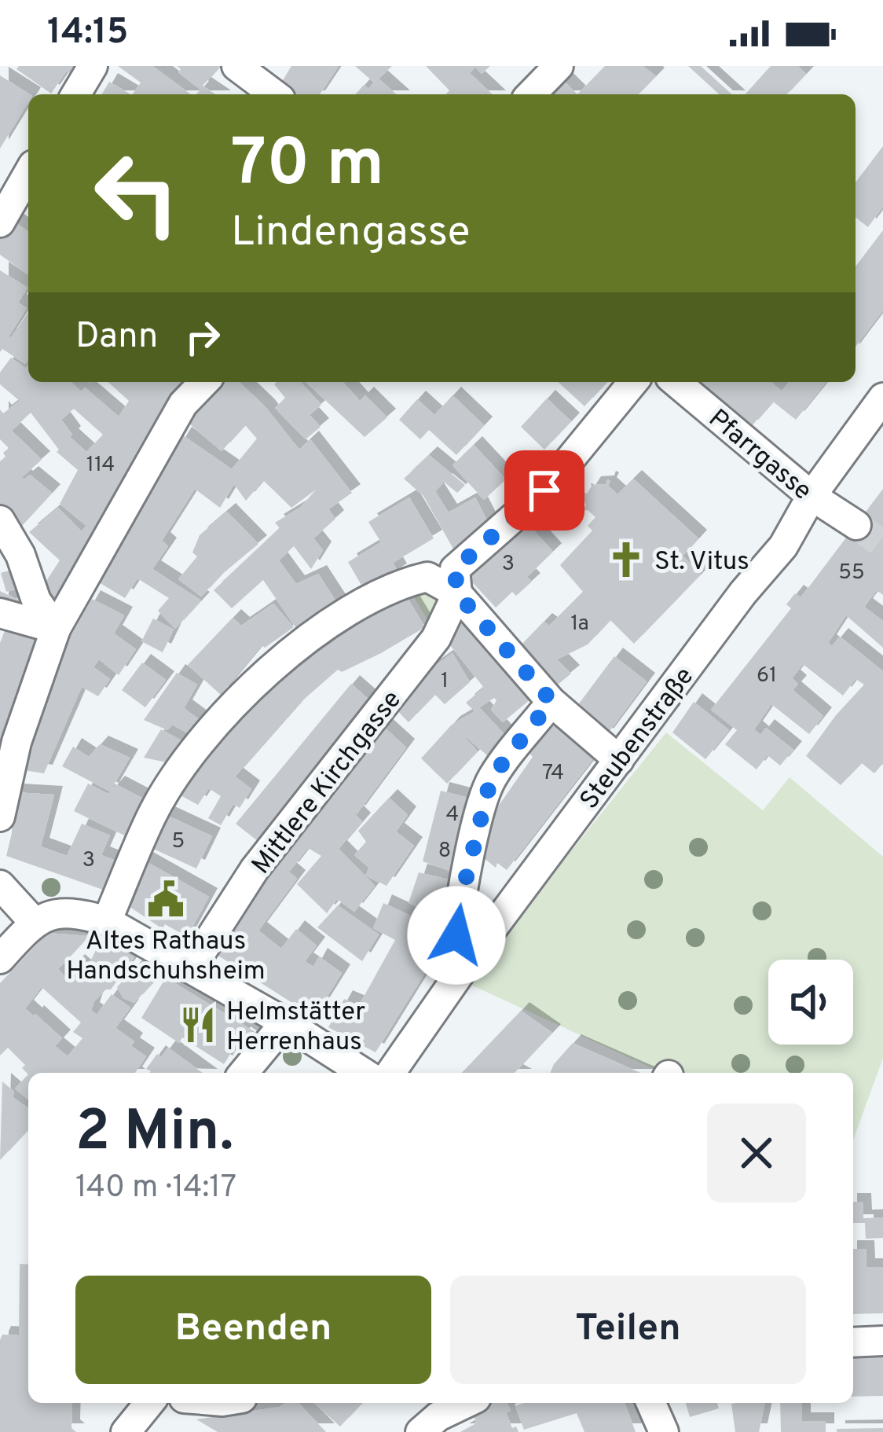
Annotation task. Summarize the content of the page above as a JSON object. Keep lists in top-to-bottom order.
{
  "streets": {
    "street": ["Pfarrgasse", "Steubenstraße", "Mittlere Kirchgasse"]
  },
  "crossings": [
    ["Pfarrgasse", "Steubenstraße"]
  ],
  "places": {
    "church": ["St. Vitus"],
    "public building": ["Altes Rathaus Handschuhsheim"],
    "restaurant": ["Helmstätter Herrenhaus"]
  },
  "house_numbers": [
    "114",
    "3",
    "55",
    "1a",
    "61",
    "1",
    "74",
    "4",
    "5",
    "8",
    "3"
  ],
  "page": {
    "status": "14:15",
    "turn": ["70 m", "Lindengasse"],
    "then": "Dann",
    "heading": ["2 Min.", "140 m · 14:17"],
    "buttons": ["Beenden", "Teilen"]
  }
}
